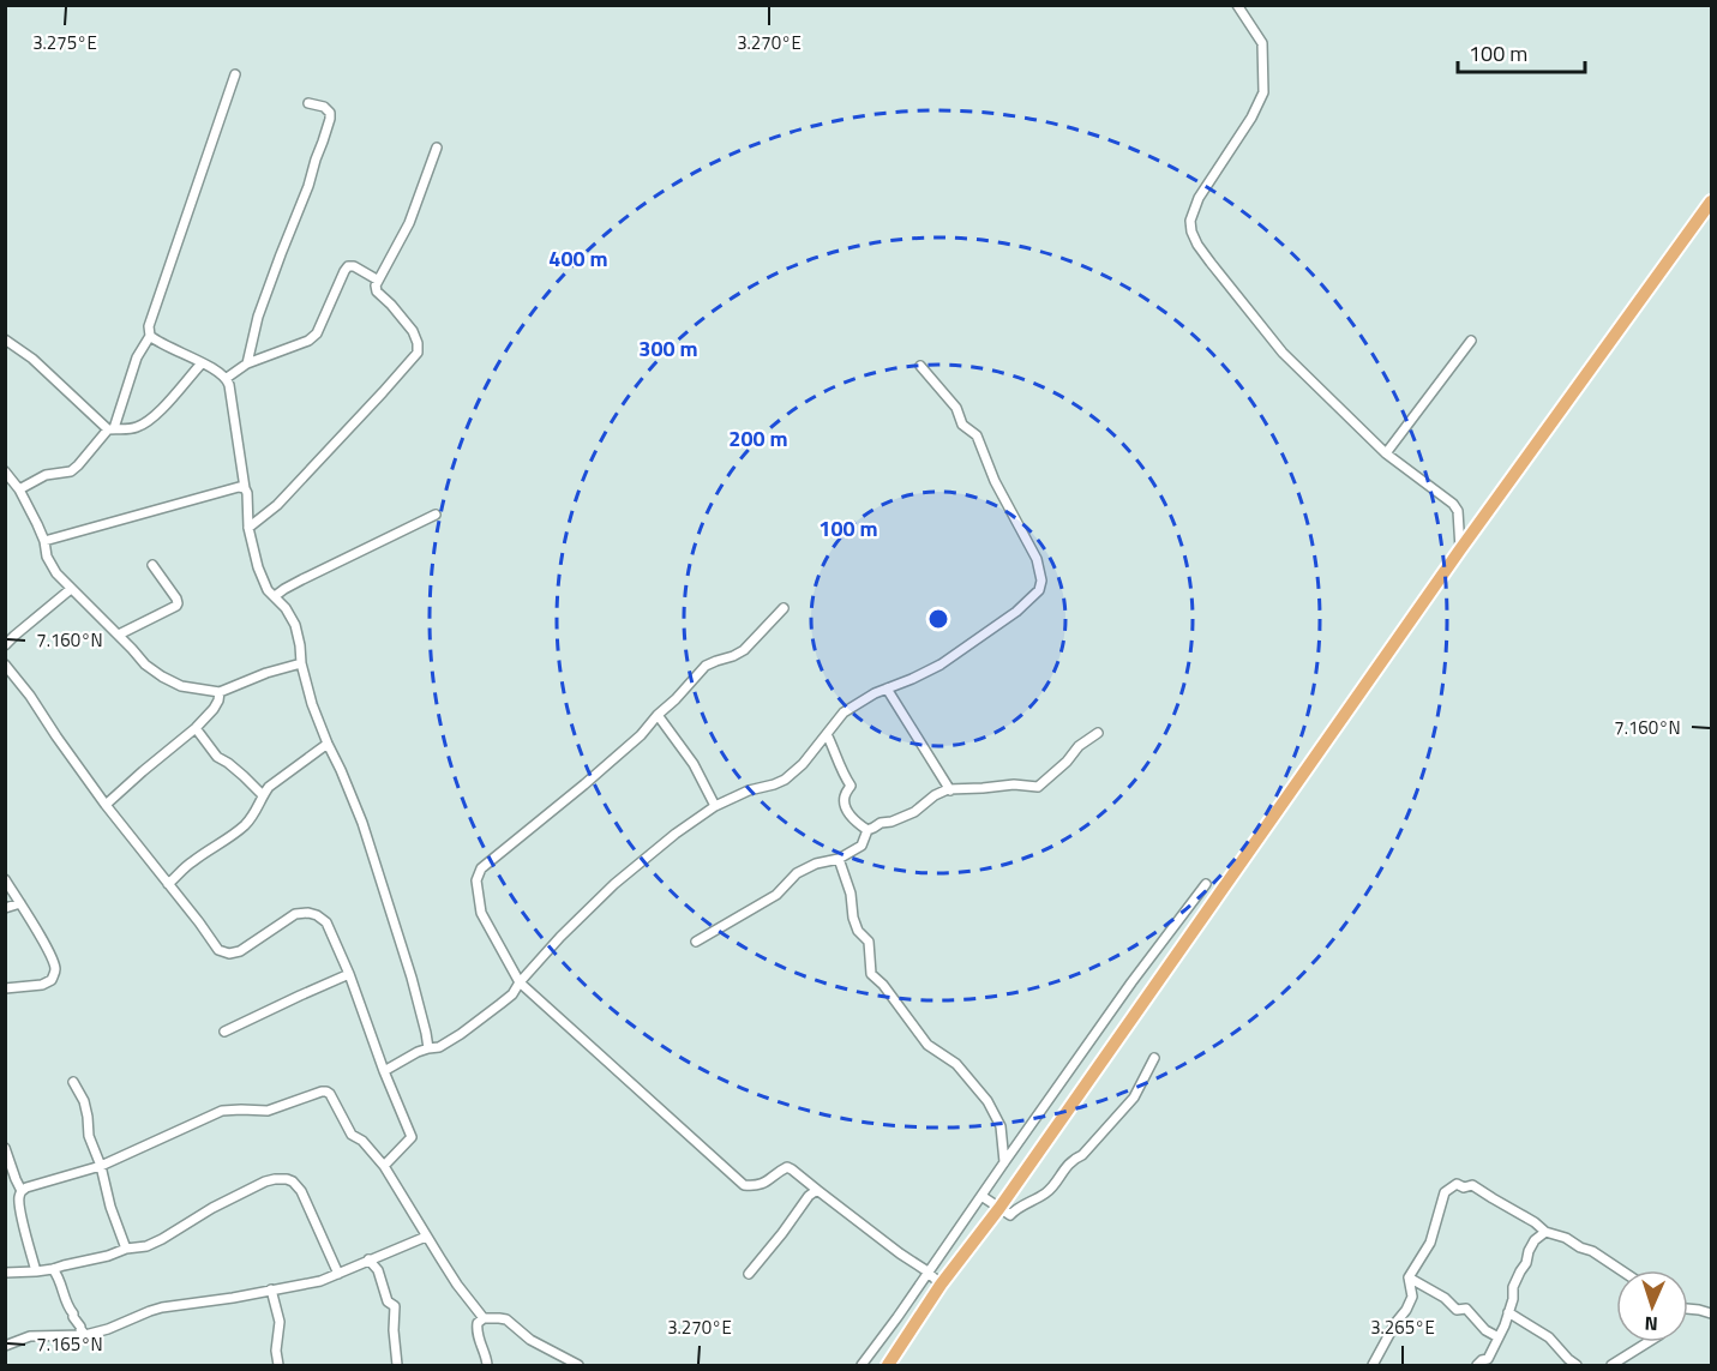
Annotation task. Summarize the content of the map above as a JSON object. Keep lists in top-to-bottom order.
{
  "scale_bar": "100 m",
  "north": "bottom",
  "coordinates": [
    "3.275°E",
    "3.270°E",
    "7.160°N",
    "3.265°E",
    "7.165°N"
  ],
  "rings": [
    "400 m",
    "300 m",
    "200 m",
    "100 m"
  ]
}
